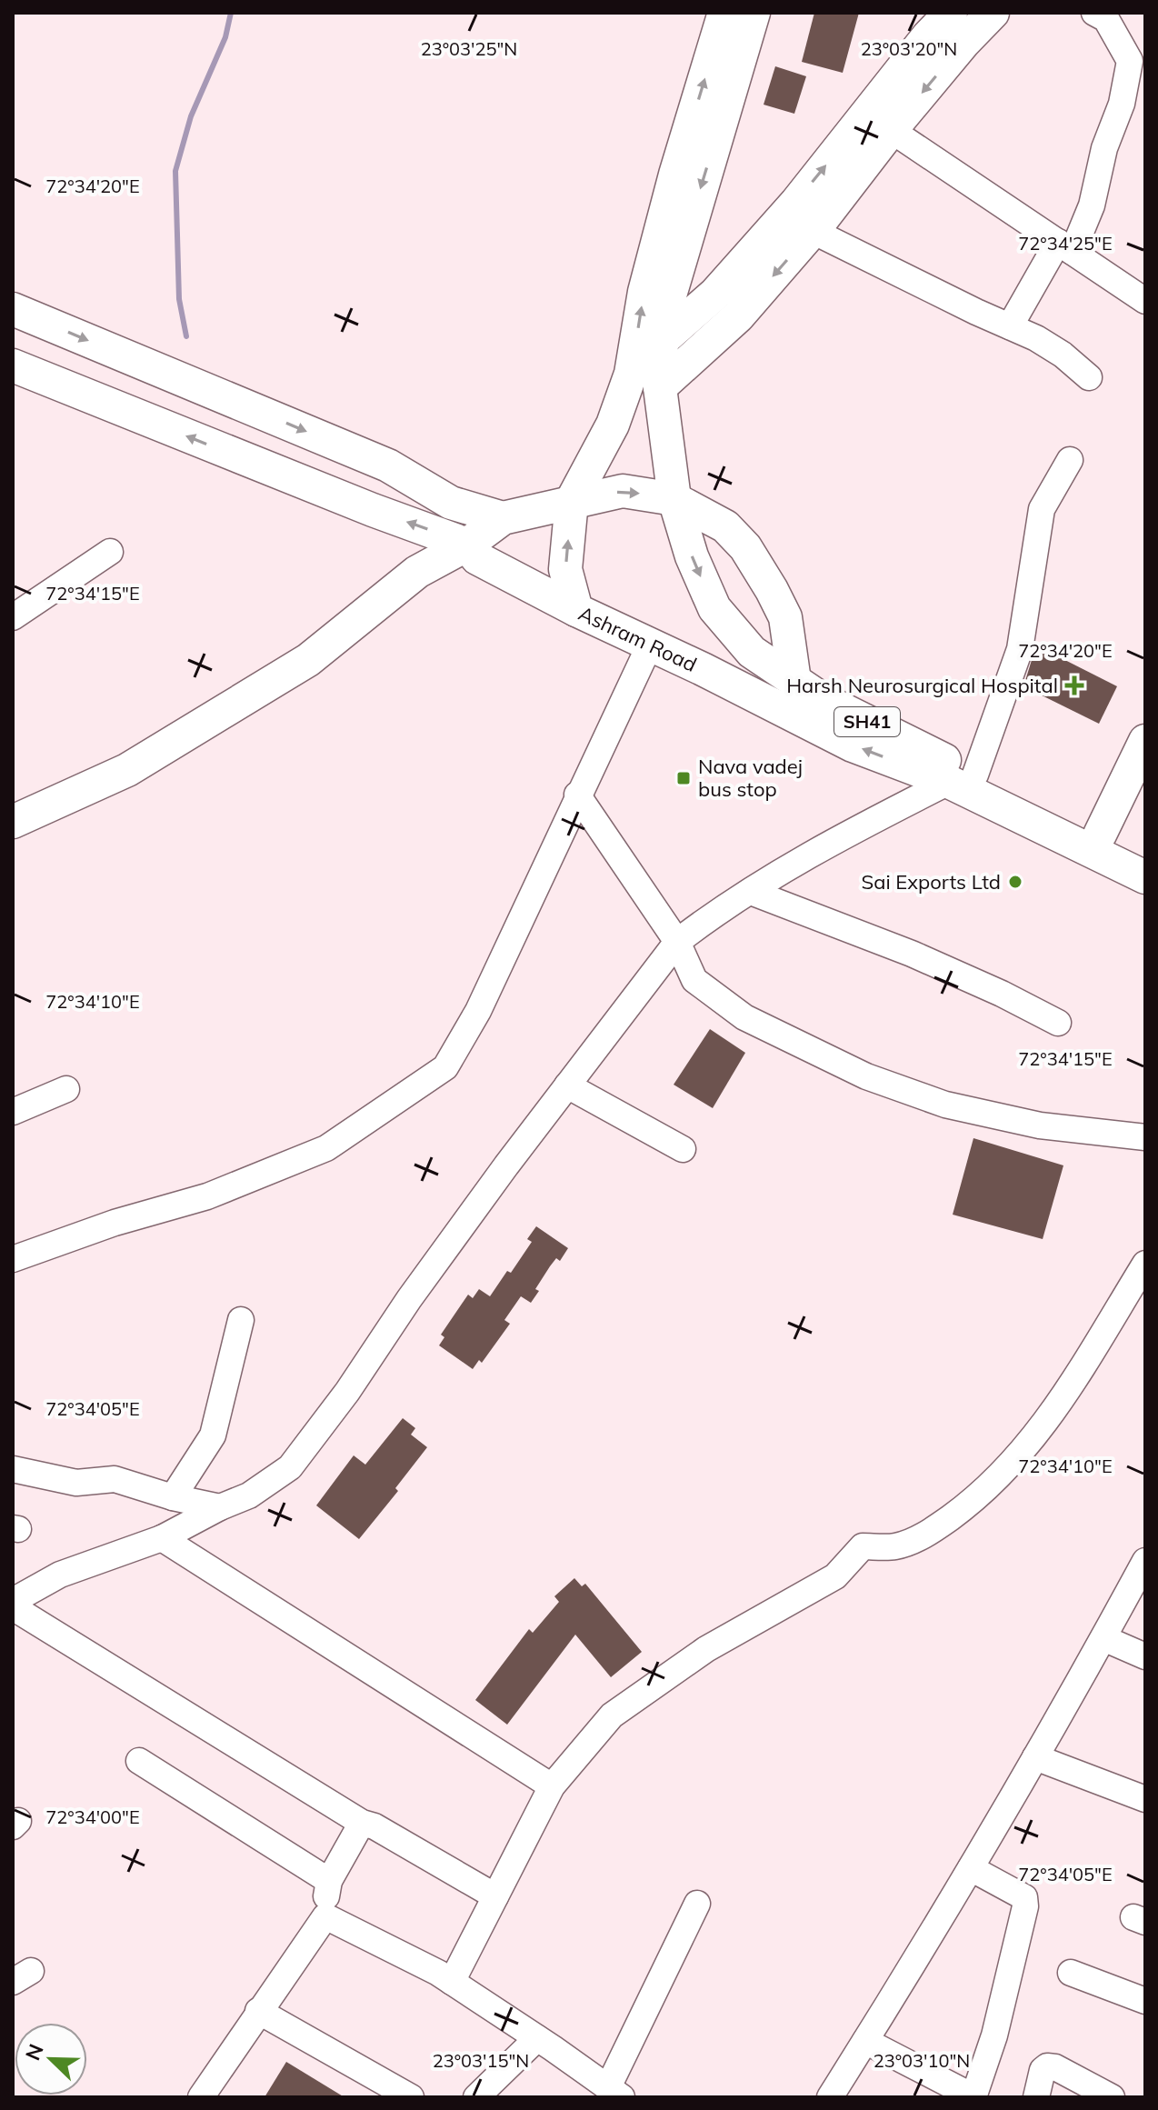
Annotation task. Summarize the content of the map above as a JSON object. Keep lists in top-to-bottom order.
{
  "streets": {
    "main road": ["Ashram Road", "SH41"]
  },
  "places": {
    "health": ["Harsh Neurosurgical Hospital"],
    "transit": ["Nava vadej bus stop"],
    "other": ["Sai Exports Ltd"]
  },
  "north": "top left",
  "coordinates": [
    "23°03'25\"N",
    "23°03'20\"N",
    "72°34'20\"E",
    "72°34'25\"E",
    "72°34'15\"E",
    "72°34'10\"E",
    "72°34'05\"E",
    "72°34'00\"E",
    "23°03'15\"N",
    "23°03'10\"N"
  ]
}
